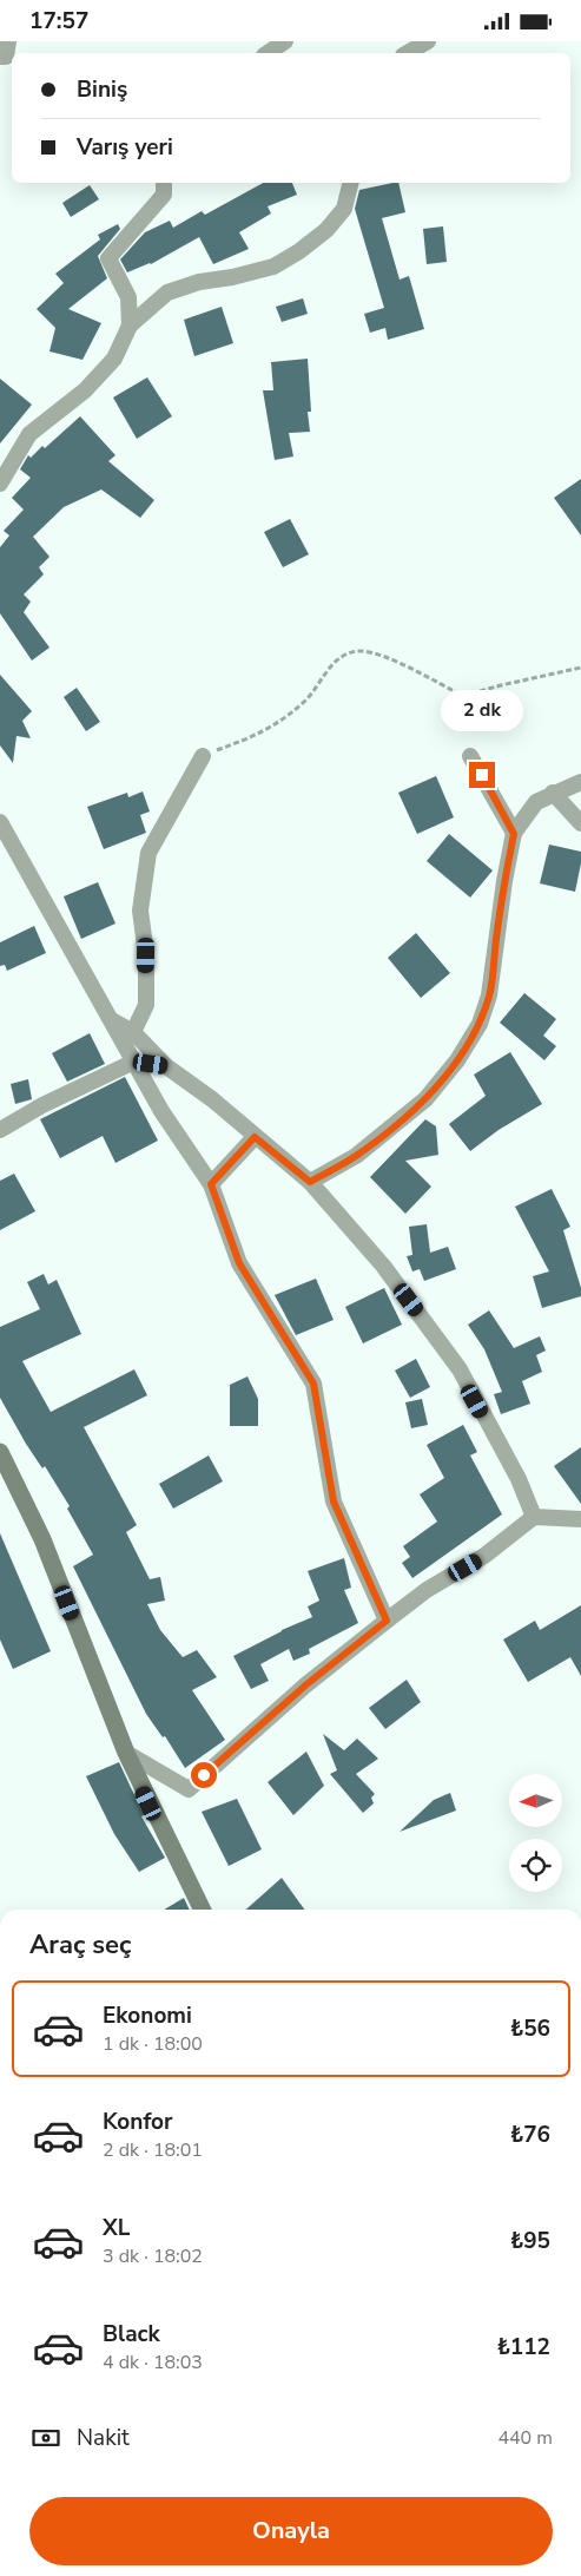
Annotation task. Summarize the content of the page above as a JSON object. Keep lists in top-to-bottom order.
{
  "north": "left",
  "page": {
    "status": "17:57",
    "banner": ["Biniş", "Varış yeri"],
    "bubble": "2 dk",
    "heading": "Araç seç",
    "list": [
      {
        "name": "Ekonomi",
        "note": "1 dk · 18:00",
        "value": "₺56"
      },
      {
        "name": "Konfor",
        "note": "2 dk · 18:01",
        "value": "₺76"
      },
      {
        "name": "XL",
        "note": "3 dk · 18:02",
        "value": "₺95"
      },
      {
        "name": "Black",
        "note": "4 dk · 18:03",
        "value": "₺112"
      }
    ],
    "pay": ["Nakit", "440 m"],
    "buttons": "Onayla"
  }
}
